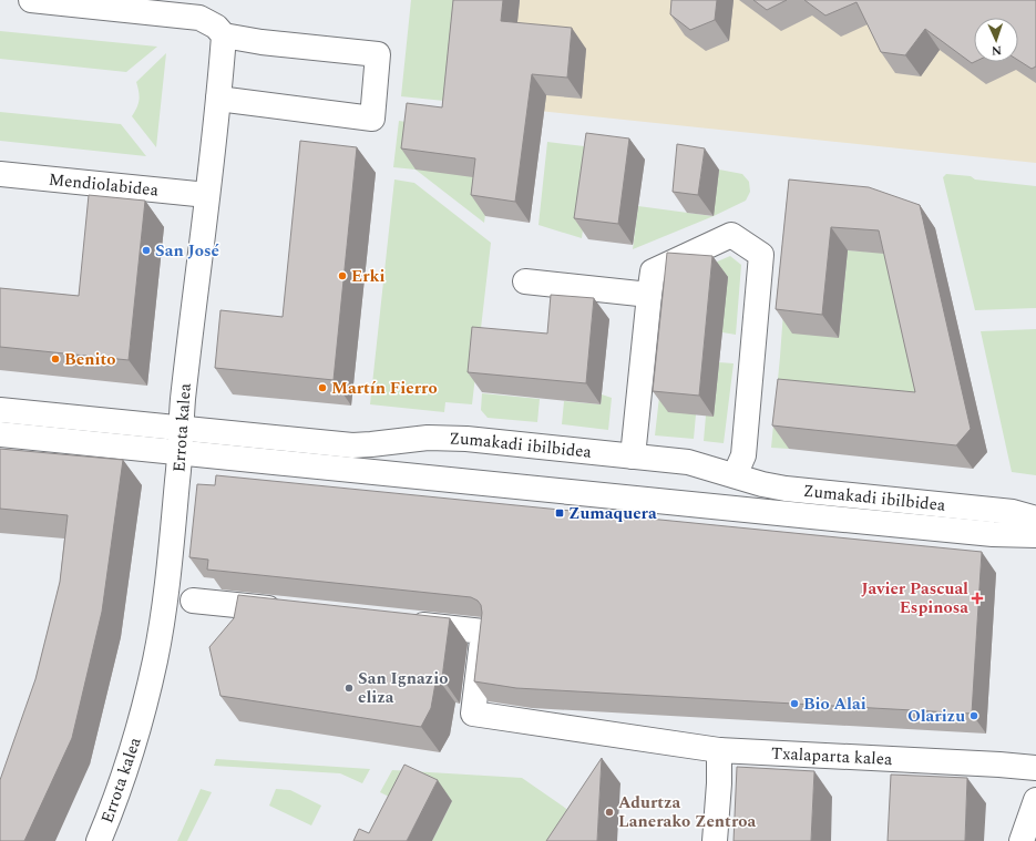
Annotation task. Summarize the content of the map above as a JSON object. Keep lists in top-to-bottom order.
{
  "streets": {
    "street": [
      "Mendiolabidea",
      "Errota kalea",
      "Zumakadi ibilbidea",
      "Txalaparta kalea"
    ]
  },
  "crossings": [
    ["Mendiolabidea", "Errota kalea"],
    ["Errota kalea", "Zumakadi ibilbidea"]
  ],
  "places": {
    "other": [
      "San José",
      "Erki",
      "Benito",
      "Martín Fierro",
      "San Ignazio eliza",
      "Bio Alai",
      "Olarizu",
      "Adurtza Lanerako Zentroa"
    ],
    "transit": ["Zumaquera"],
    "health": ["Javier Pascual Espinosa"]
  },
  "north": "bottom"
}
